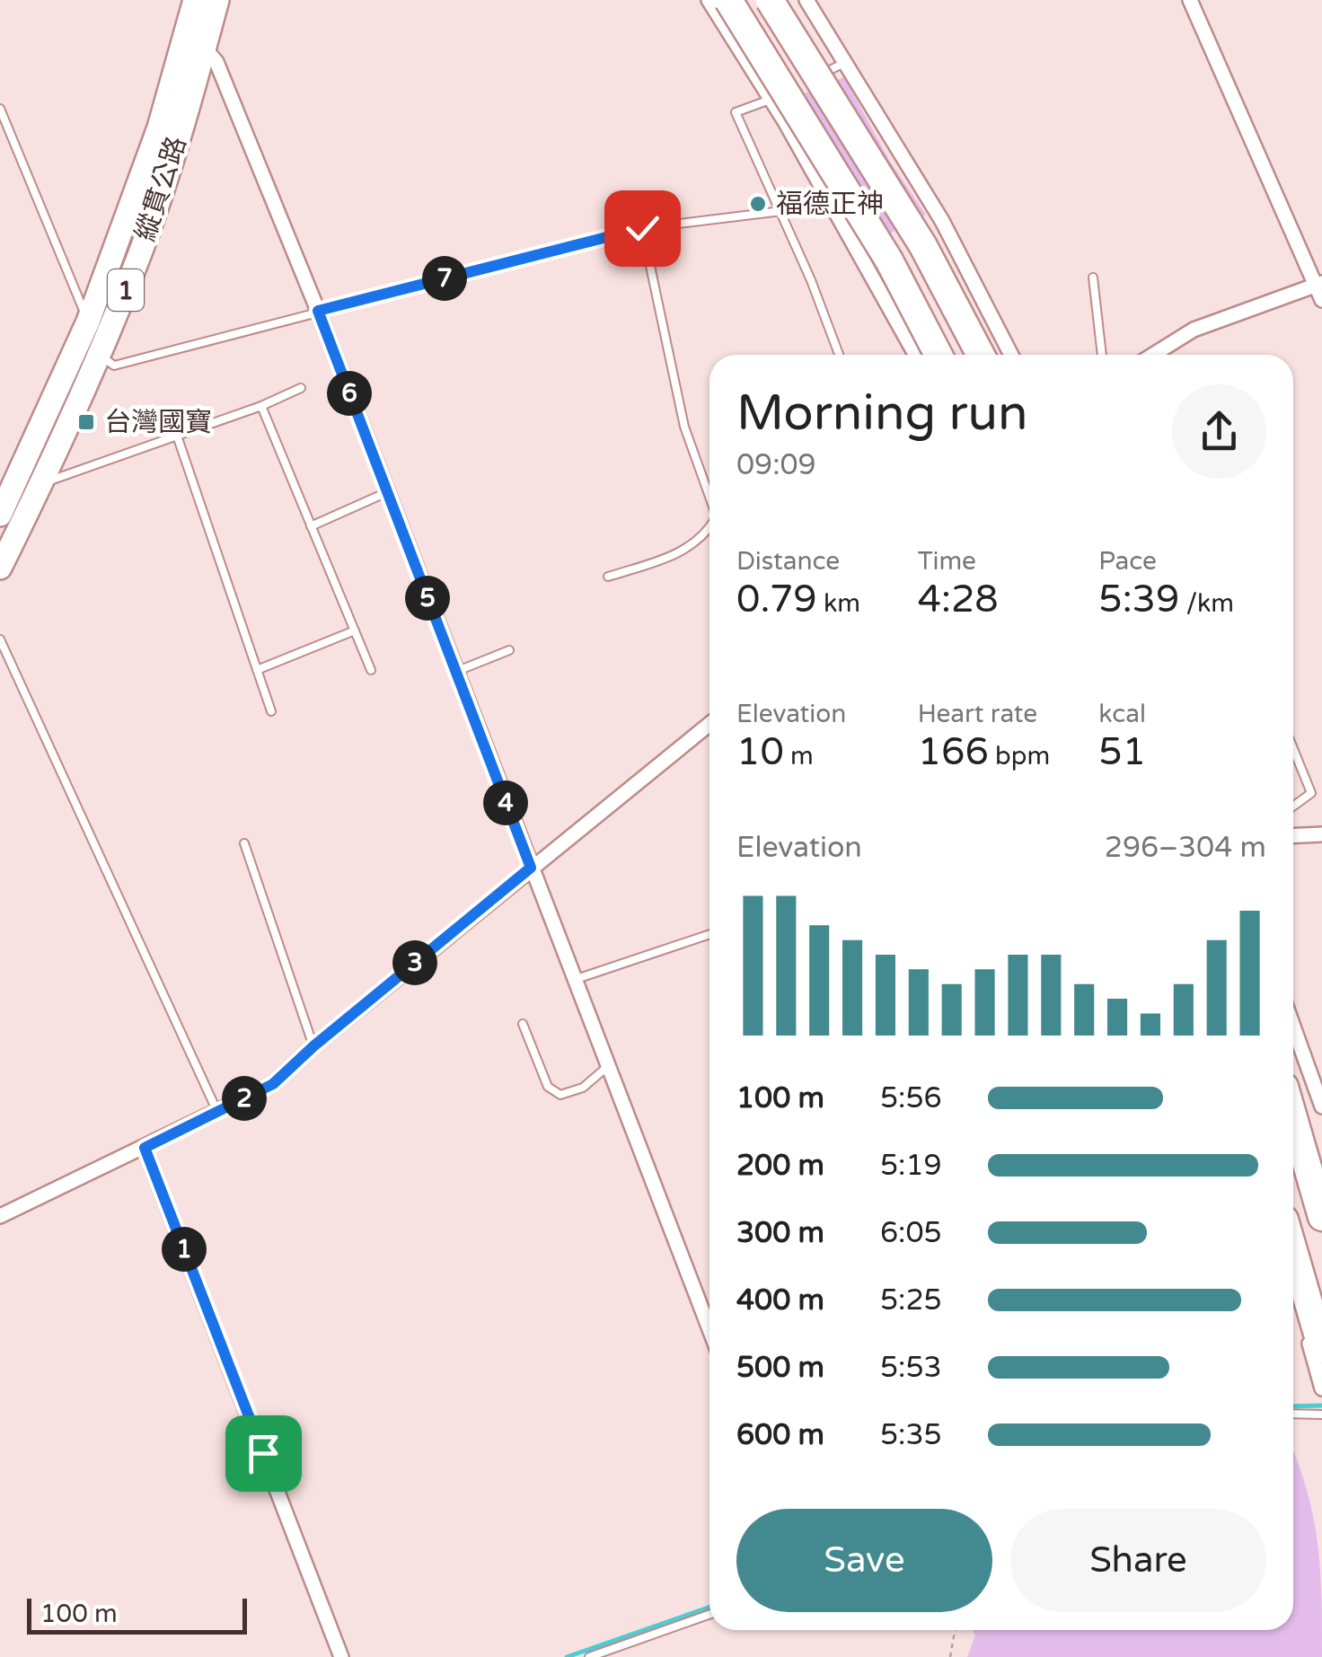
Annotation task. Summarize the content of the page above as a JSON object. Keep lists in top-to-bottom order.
{
  "streets": {
    "main road": ["縱貫公路", "1"]
  },
  "places": {
    "other": ["福德正神"],
    "transit": ["台灣國寶"]
  },
  "scale_bar": "100 m",
  "page": {
    "pins": [
      "7",
      "6",
      "5",
      "4",
      "3",
      "2",
      "1"
    ],
    "heading": ["Morning run", "09:09"],
    "stats": [
      ["Distance", "0.79 km"],
      ["Time", "4:28"],
      ["Pace", "5:39 /km"],
      ["Elevation", "10 m"],
      ["Heart rate", "166 bpm"],
      ["kcal", "51"]
    ],
    "chart": ["Elevation", "296–304 m"],
    "list": [
      {
        "name": "100 m",
        "note": "5:56"
      },
      {
        "name": "200 m",
        "note": "5:19"
      },
      {
        "name": "300 m",
        "note": "6:05"
      },
      {
        "name": "400 m",
        "note": "5:25"
      },
      {
        "name": "500 m",
        "note": "5:53"
      },
      {
        "name": "600 m",
        "note": "5:35"
      }
    ],
    "buttons": ["Save", "Share"],
    "scale": "100 m"
  }
}
